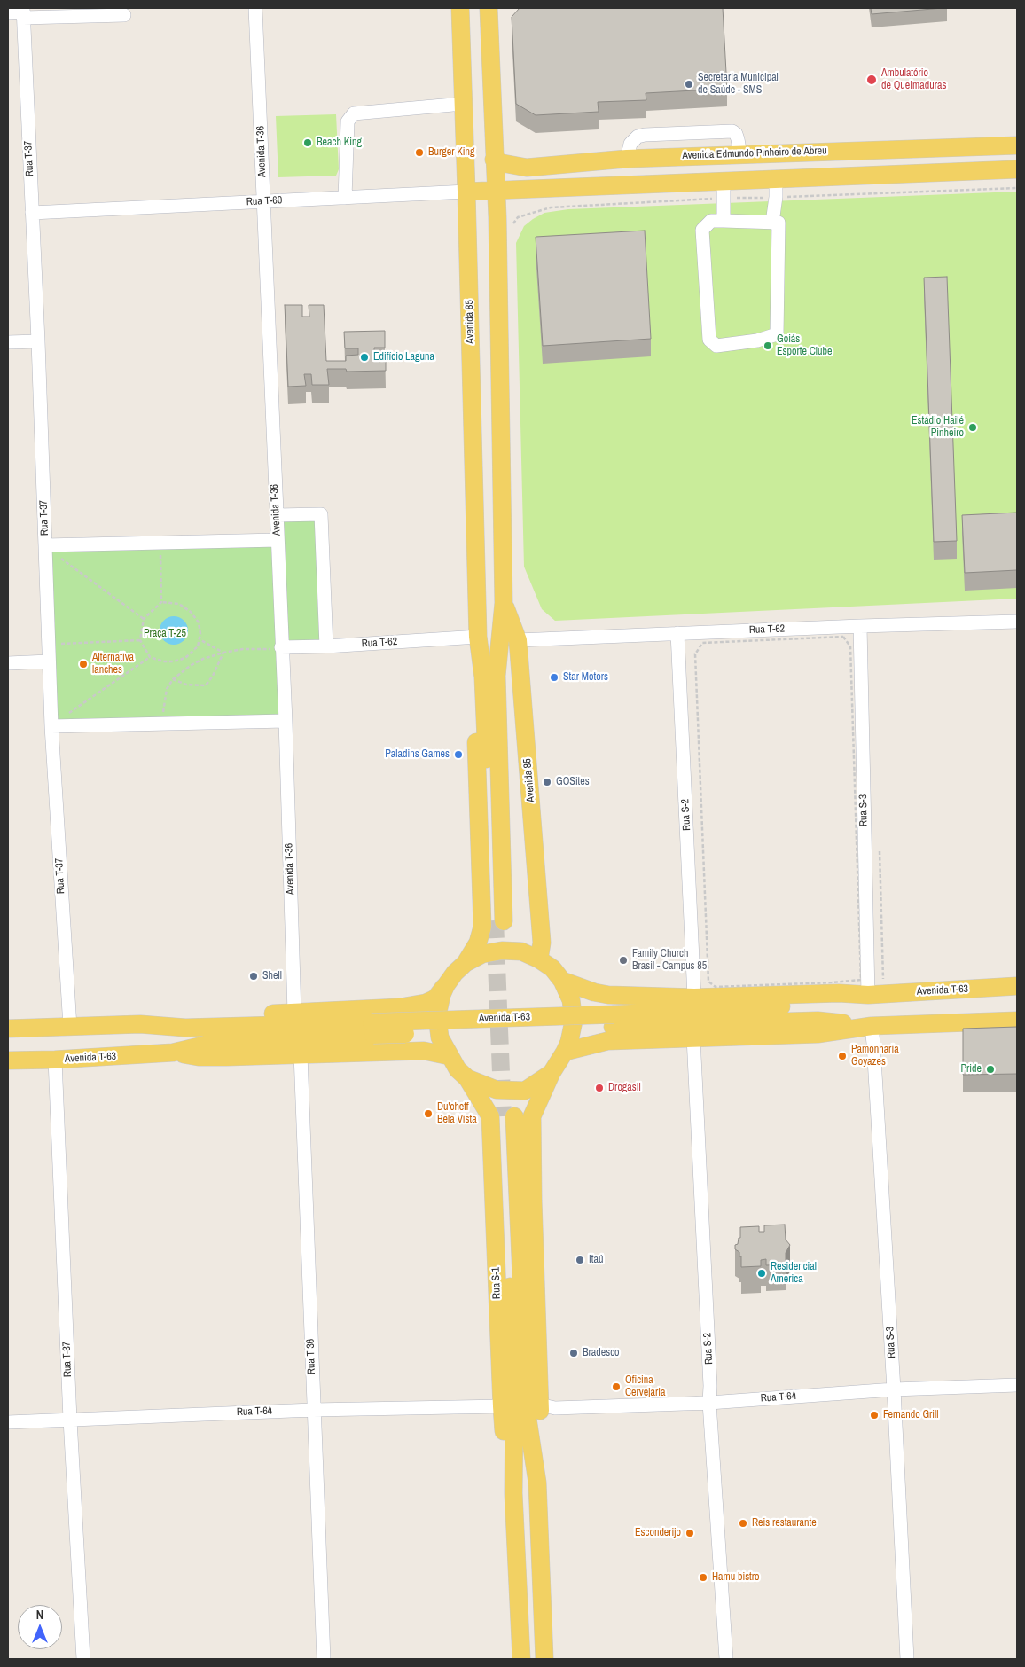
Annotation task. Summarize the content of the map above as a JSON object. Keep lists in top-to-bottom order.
{
  "streets": {
    "main road": [
      "Avenida Edmundo Pinheiro de Abreu",
      "Rua T-60",
      "Avenida 85",
      "Avenida T-63",
      "Rua S-1"
    ],
    "street": [
      "Avenida T-36",
      "Rua T-37",
      "Rua T-62",
      "Rua S-3",
      "Rua S-2",
      "Rua T 36",
      "Rua T-64"
    ]
  },
  "crossings": [
    ["Avenida T-36", "Rua T-60"],
    ["Avenida T-36", "Rua T-62"],
    ["Avenida T-36", "Avenida T-63"],
    ["Avenida Edmundo Pinheiro de Abreu", "Avenida 85"],
    ["Rua T-37", "Rua T-60"],
    ["Rua T-37", "Avenida T-63"],
    ["Rua T-37", "Rua T-64"],
    ["Rua T-60", "Avenida 85"],
    ["Avenida 85", "Rua T-62"],
    ["Avenida 85", "Avenida T-63"],
    ["Avenida 85", "Rua S-1"],
    ["Rua T-62", "Rua S-3"],
    ["Rua T-62", "Rua S-2"],
    ["Rua S-3", "Avenida T-63"],
    ["Rua S-3", "Rua T-64"],
    ["Rua S-2", "Avenida T-63"],
    ["Rua S-2", "Rua T-64"],
    ["Avenida T-63", "Rua S-1"],
    ["Avenida T-63", "Rua T 36"],
    ["Rua S-1", "Rua T-64"],
    ["Rua T 36", "Rua T-64"]
  ],
  "parks": ["Praça T-25"],
  "places": [
    "Ambulatório de Queimaduras",
    "Secretaria Municipal de Saúde - SMS",
    "Beach King",
    "Burger King",
    "Goiás Esporte Clube",
    "Edifício Laguna",
    "Estádio Hailé Pinheiro",
    "Alternativa lanches",
    "Star Motors",
    "Paladins Games",
    "GOSites",
    "Family Church Brasil - Campus 85",
    "Shell",
    "Pamonharia Goyazes",
    "Pride",
    "Drogasil",
    "Du'cheff Bela Vista",
    "Itaú",
    "Residencial America",
    "Bradesco",
    "Oficina Cervejaria",
    "Fernando Grill",
    "Reis restaurante",
    "Esconderijo",
    "Hamu bistro"
  ],
  "north": "top"
}
